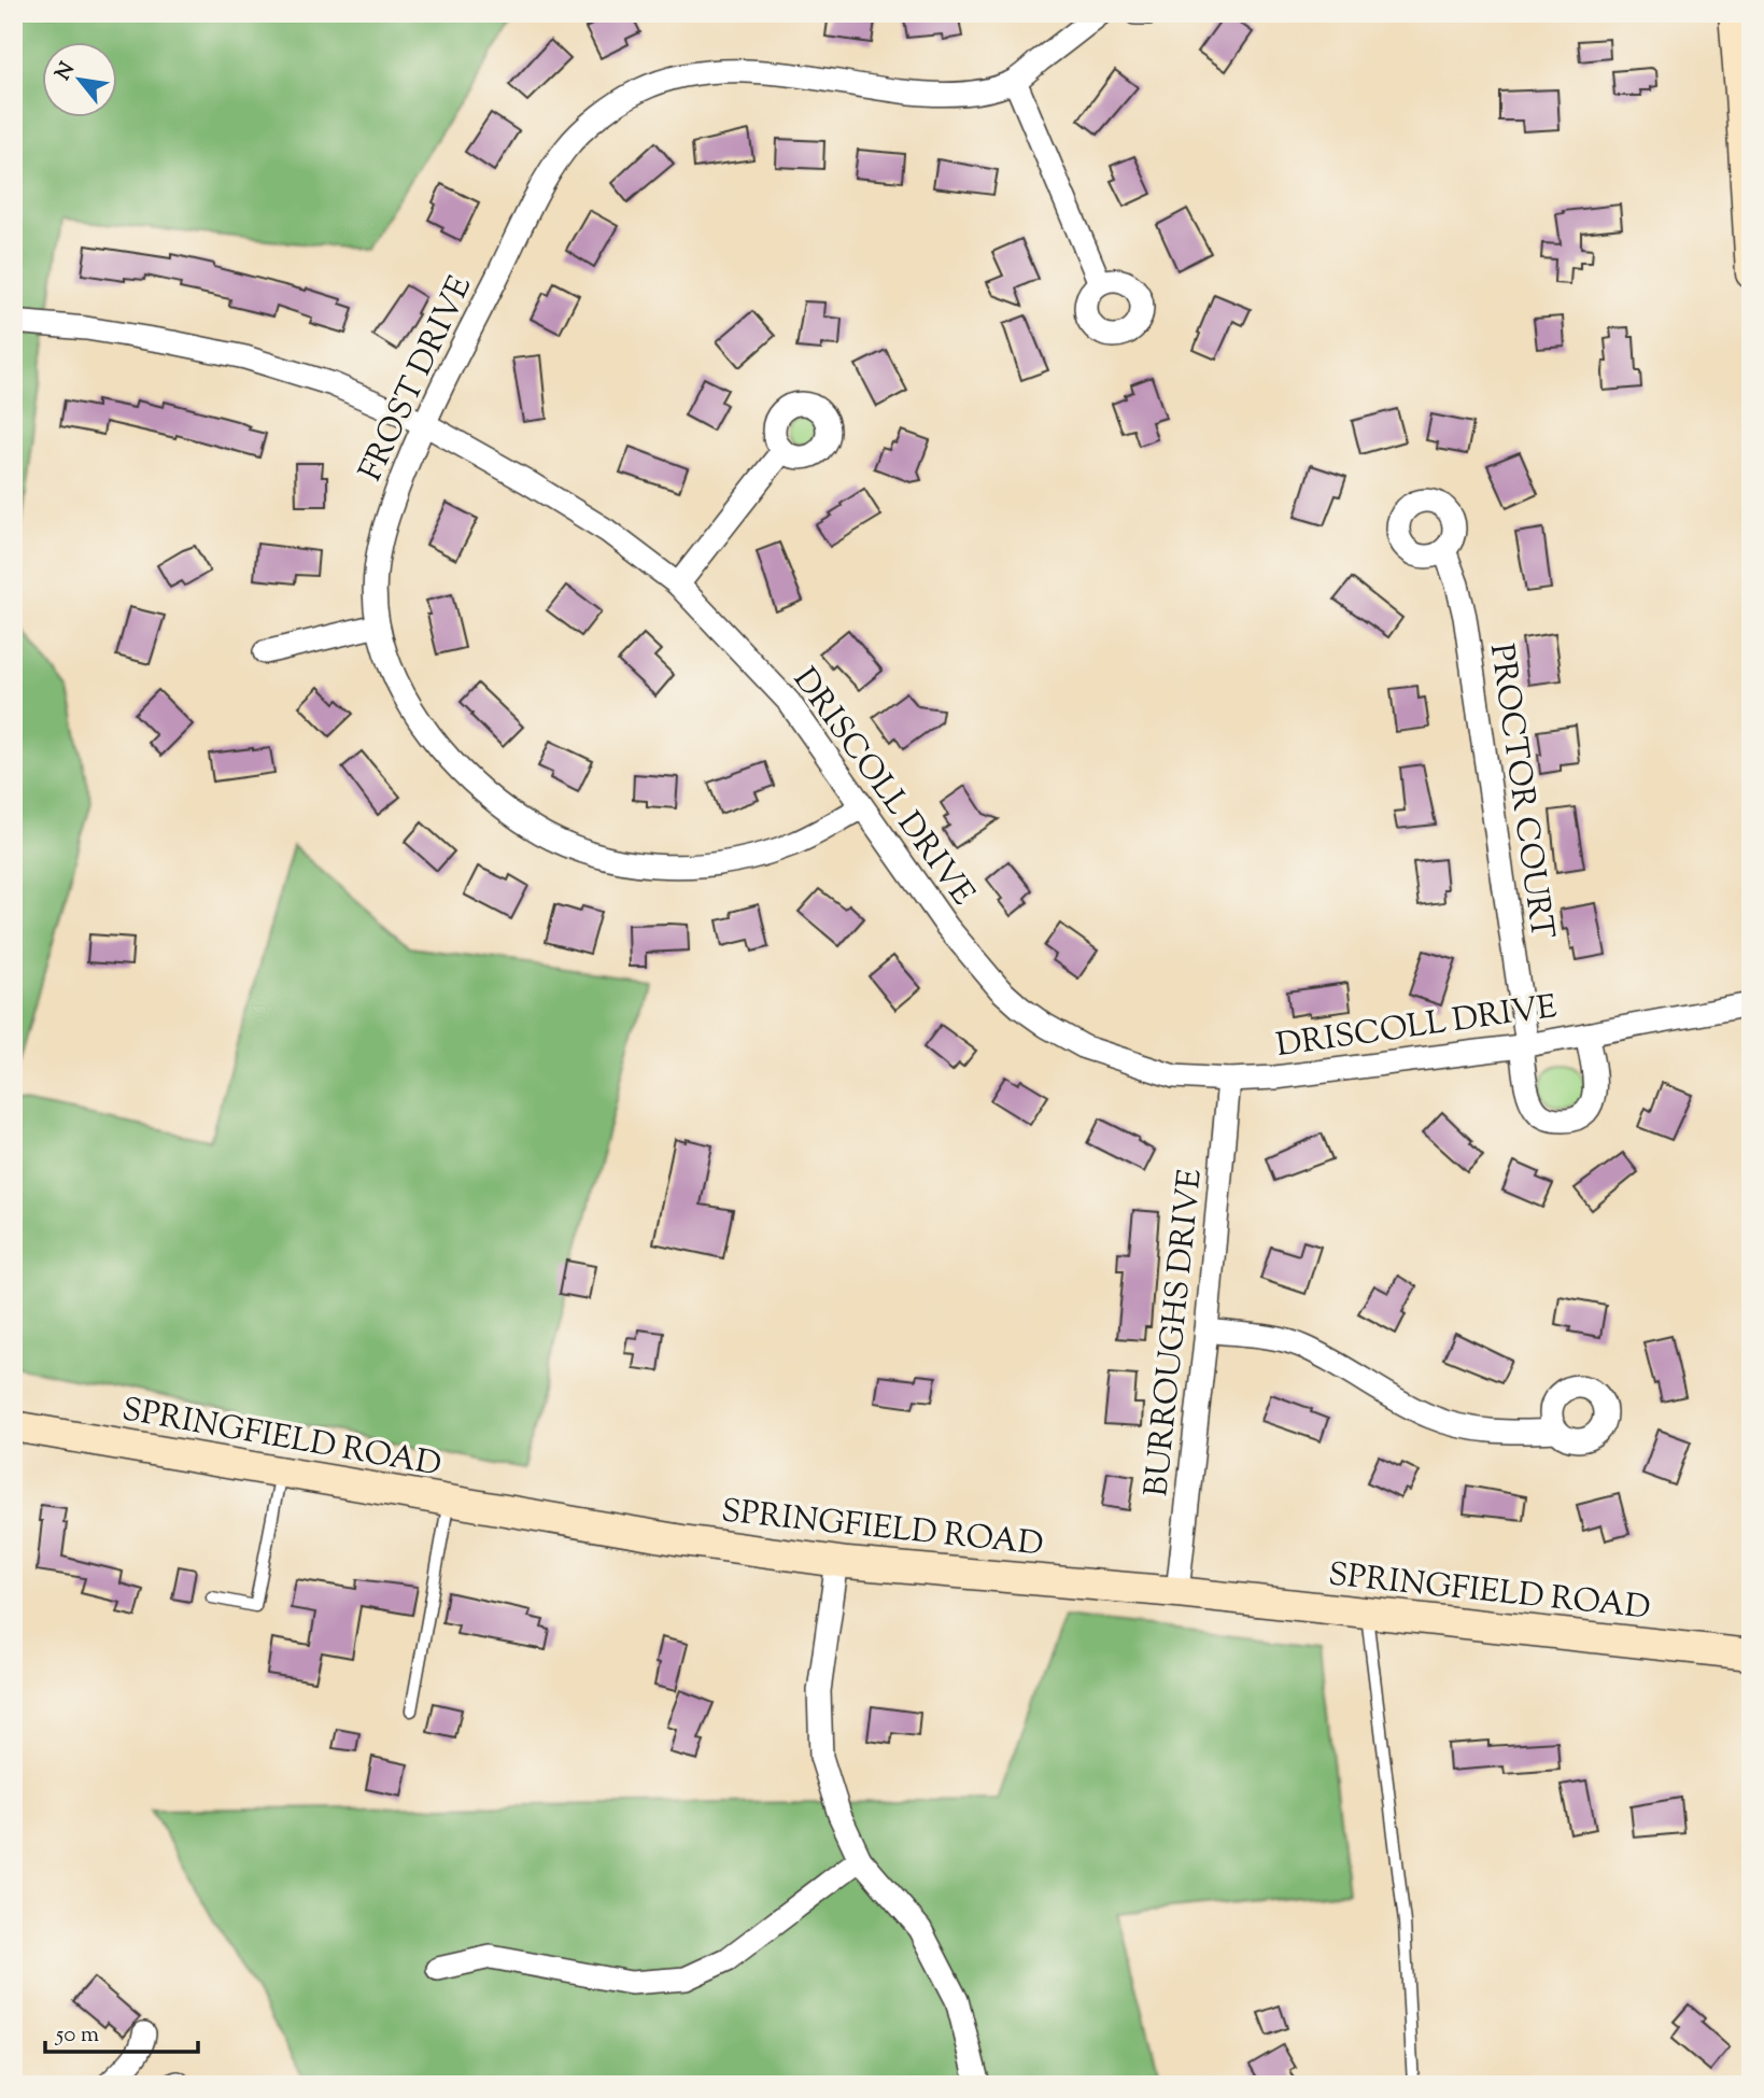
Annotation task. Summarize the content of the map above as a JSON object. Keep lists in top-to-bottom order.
{
  "streets": {
    "street": [
      "FROST DRIVE",
      "DRISCOLL DRIVE",
      "PROCTOR COURT",
      "BURROUGHS DRIVE",
      "SPRINGFIELD ROAD"
    ]
  },
  "crossings": [
    ["FROST DRIVE", "DRISCOLL DRIVE"],
    ["DRISCOLL DRIVE", "PROCTOR COURT"],
    ["DRISCOLL DRIVE", "BURROUGHS DRIVE"],
    ["BURROUGHS DRIVE", "SPRINGFIELD ROAD"]
  ],
  "scale_bar": "50 m",
  "north": "top left"
}
